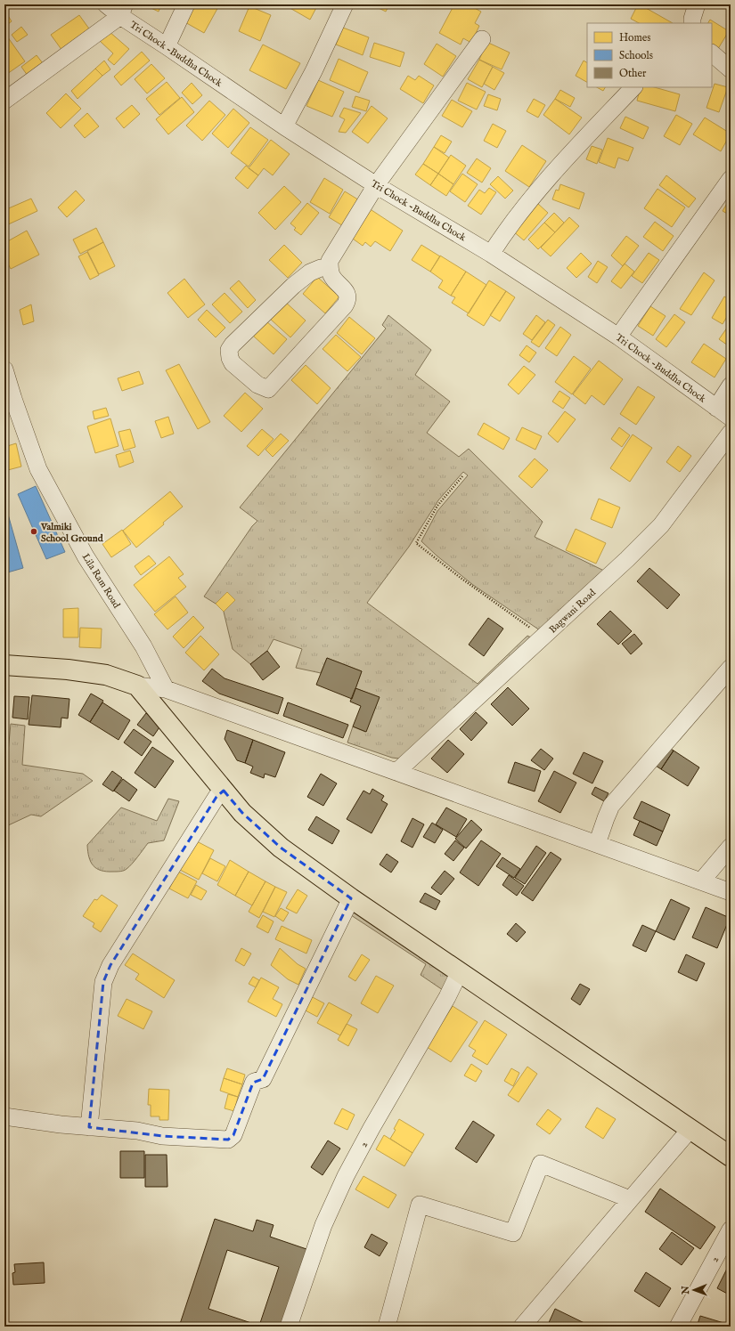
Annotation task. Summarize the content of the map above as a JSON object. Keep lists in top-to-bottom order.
{
  "streets": {
    "street": [
      "Tri Chock -Buddha Chock",
      "Lila Ram Road",
      "Bagwani Road",
      "2"
    ]
  },
  "places": ["Valmiki School Ground"],
  "legend": ["Homes", "Schools", "Other"],
  "north": "left"
}
